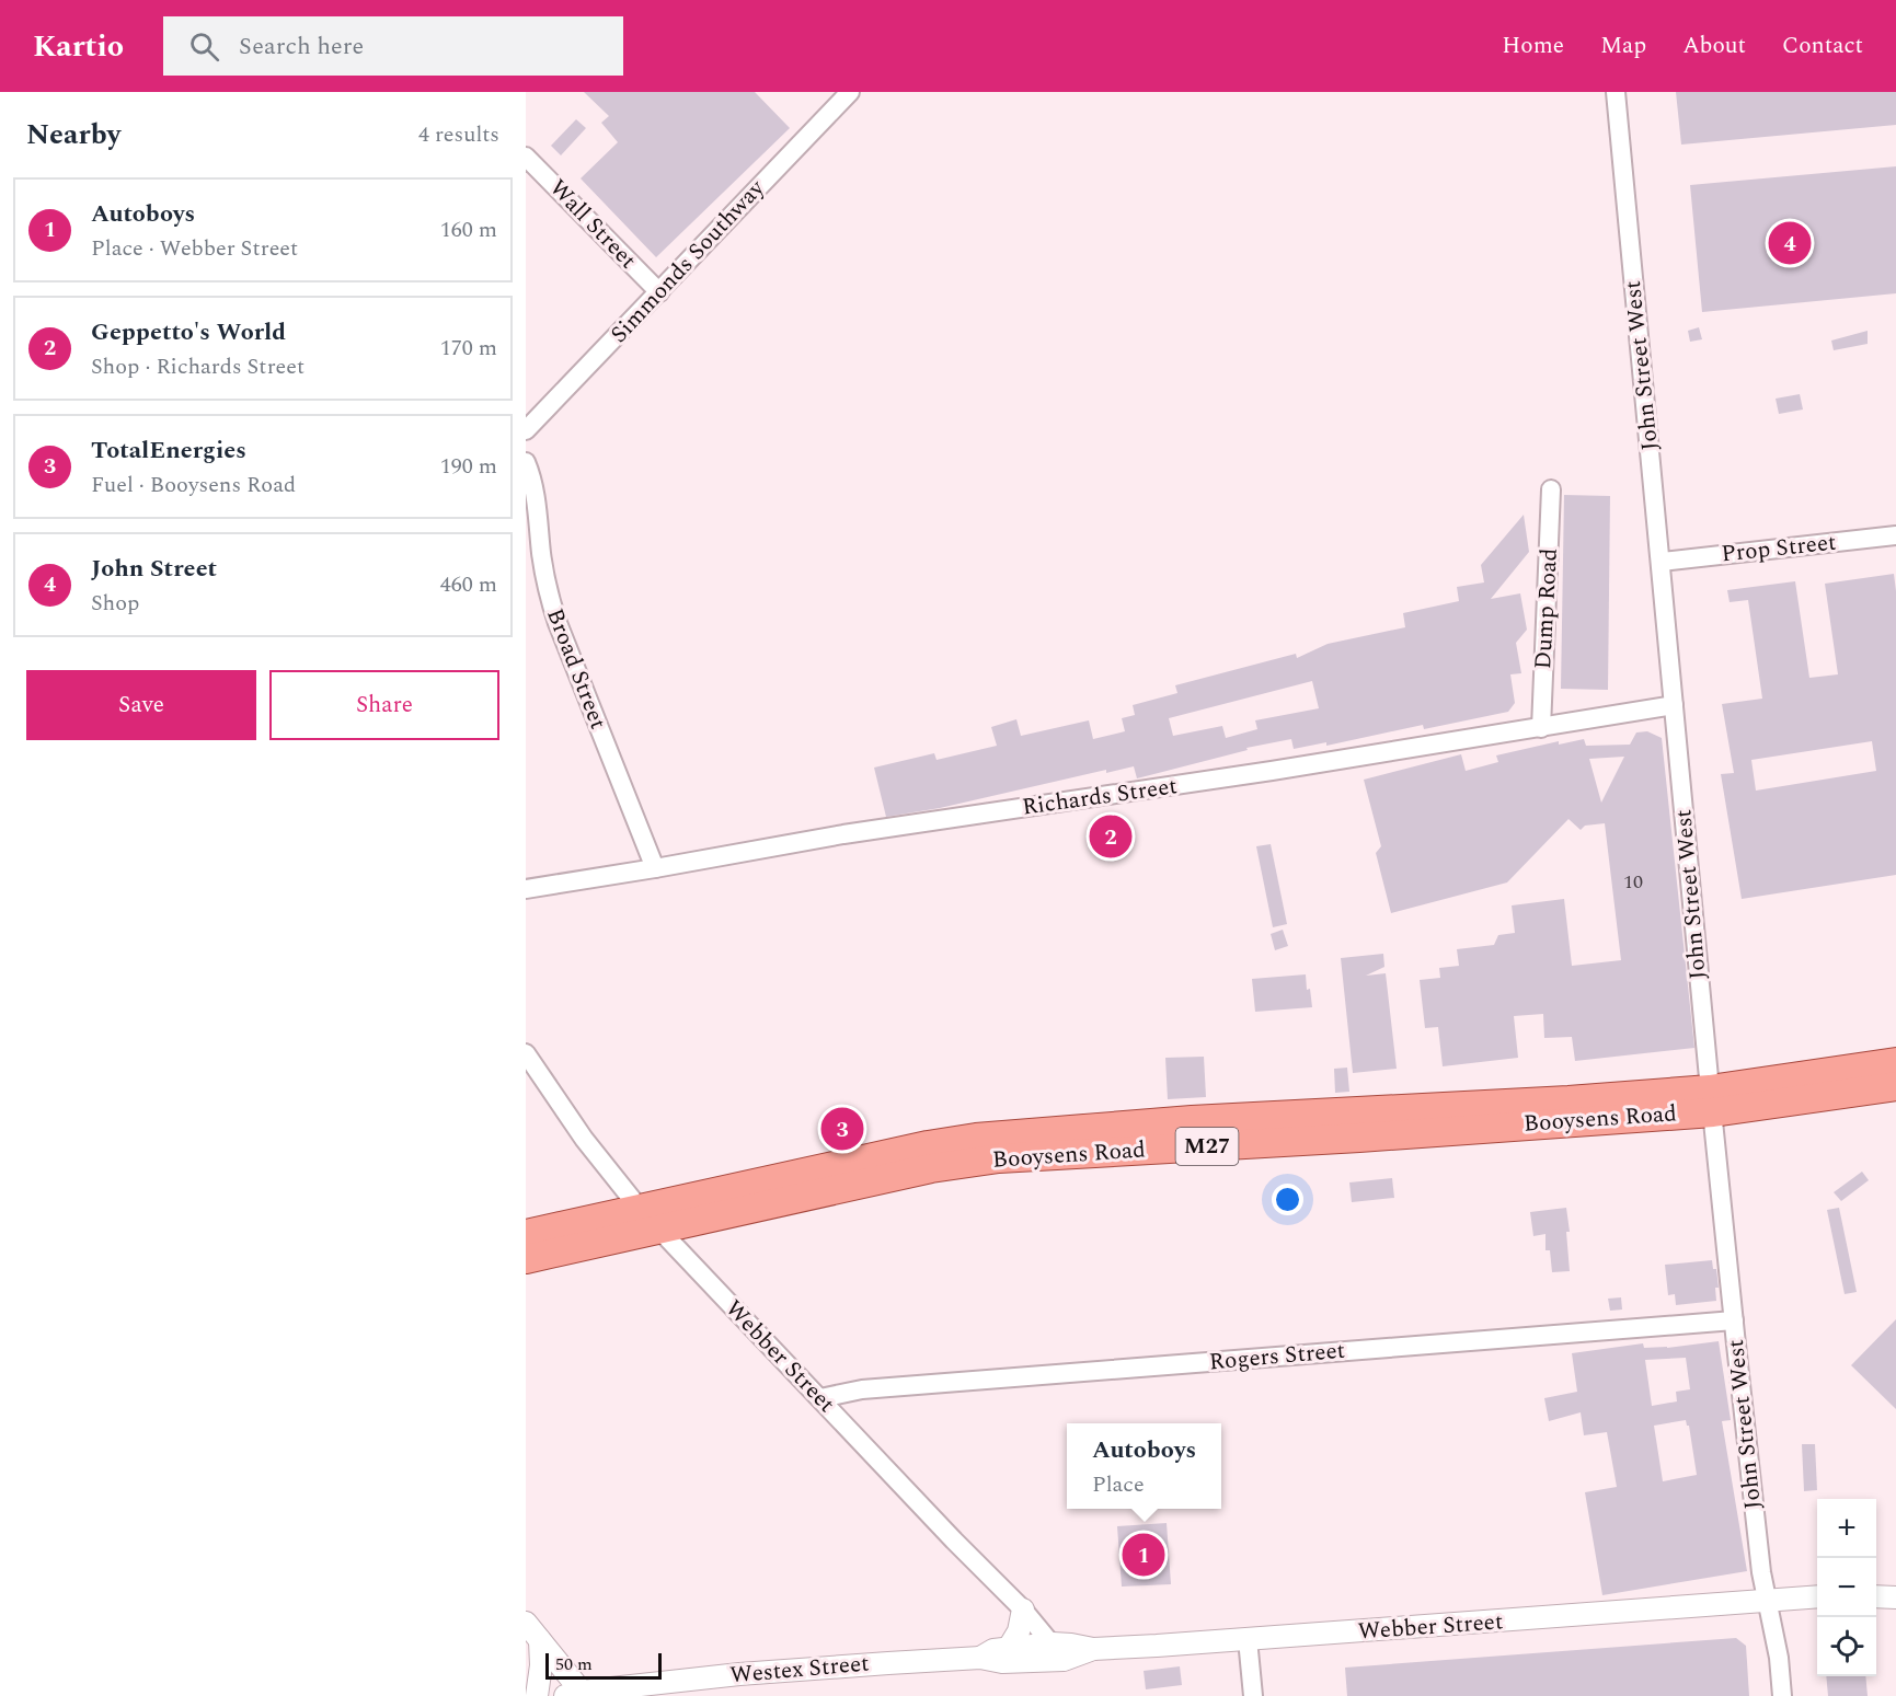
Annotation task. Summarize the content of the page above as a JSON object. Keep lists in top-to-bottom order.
{
  "streets": {
    "main road": ["Booysens Road", "M27"],
    "street": [
      "Wall Street",
      "Simmonds Southway",
      "John Street West",
      "Prop Street",
      "Dump Road",
      "Broad Street",
      "Richards Street",
      "Webber Street",
      "Rogers Street",
      "Westex Street"
    ]
  },
  "crossings": [
    ["Wall Street", "Simmonds Southway"],
    ["John Street West", "Prop Street"],
    ["John Street West", "Richards Street"],
    ["John Street West", "Booysens Road"],
    ["John Street West", "Webber Street"],
    ["John Street West", "Rogers Street"],
    ["Dump Road", "Richards Street"],
    ["Broad Street", "Richards Street"],
    ["Booysens Road", "Webber Street"],
    ["Webber Street", "Rogers Street"],
    ["Webber Street", "Westex Street"]
  ],
  "house_numbers": ["10"],
  "scale_bar": "50 m",
  "page": {
    "header": "Kartio",
    "search": "Search here",
    "nav": [
      "Home",
      "Map",
      "About",
      "Contact"
    ],
    "heading": ["Nearby", "4 results"],
    "list": [
      {
        "mark": "1",
        "name": "Autoboys",
        "note": "Place · Webber Street",
        "value": "160 m"
      },
      {
        "mark": "2",
        "name": "Geppetto's World",
        "note": "Shop · Richards Street",
        "value": "170 m"
      },
      {
        "mark": "3",
        "name": "TotalEnergies",
        "note": "Fuel · Booysens Road",
        "value": "190 m"
      },
      {
        "mark": "4",
        "name": "John Street",
        "note": "Shop",
        "value": "460 m"
      }
    ],
    "pins": [
      "4",
      "2",
      "3",
      "1"
    ],
    "buttons": ["Save", "Share"],
    "popup": ["Autoboys", "Place"],
    "map_buttons": ["+", "−"],
    "scale": "50 m"
  }
}
